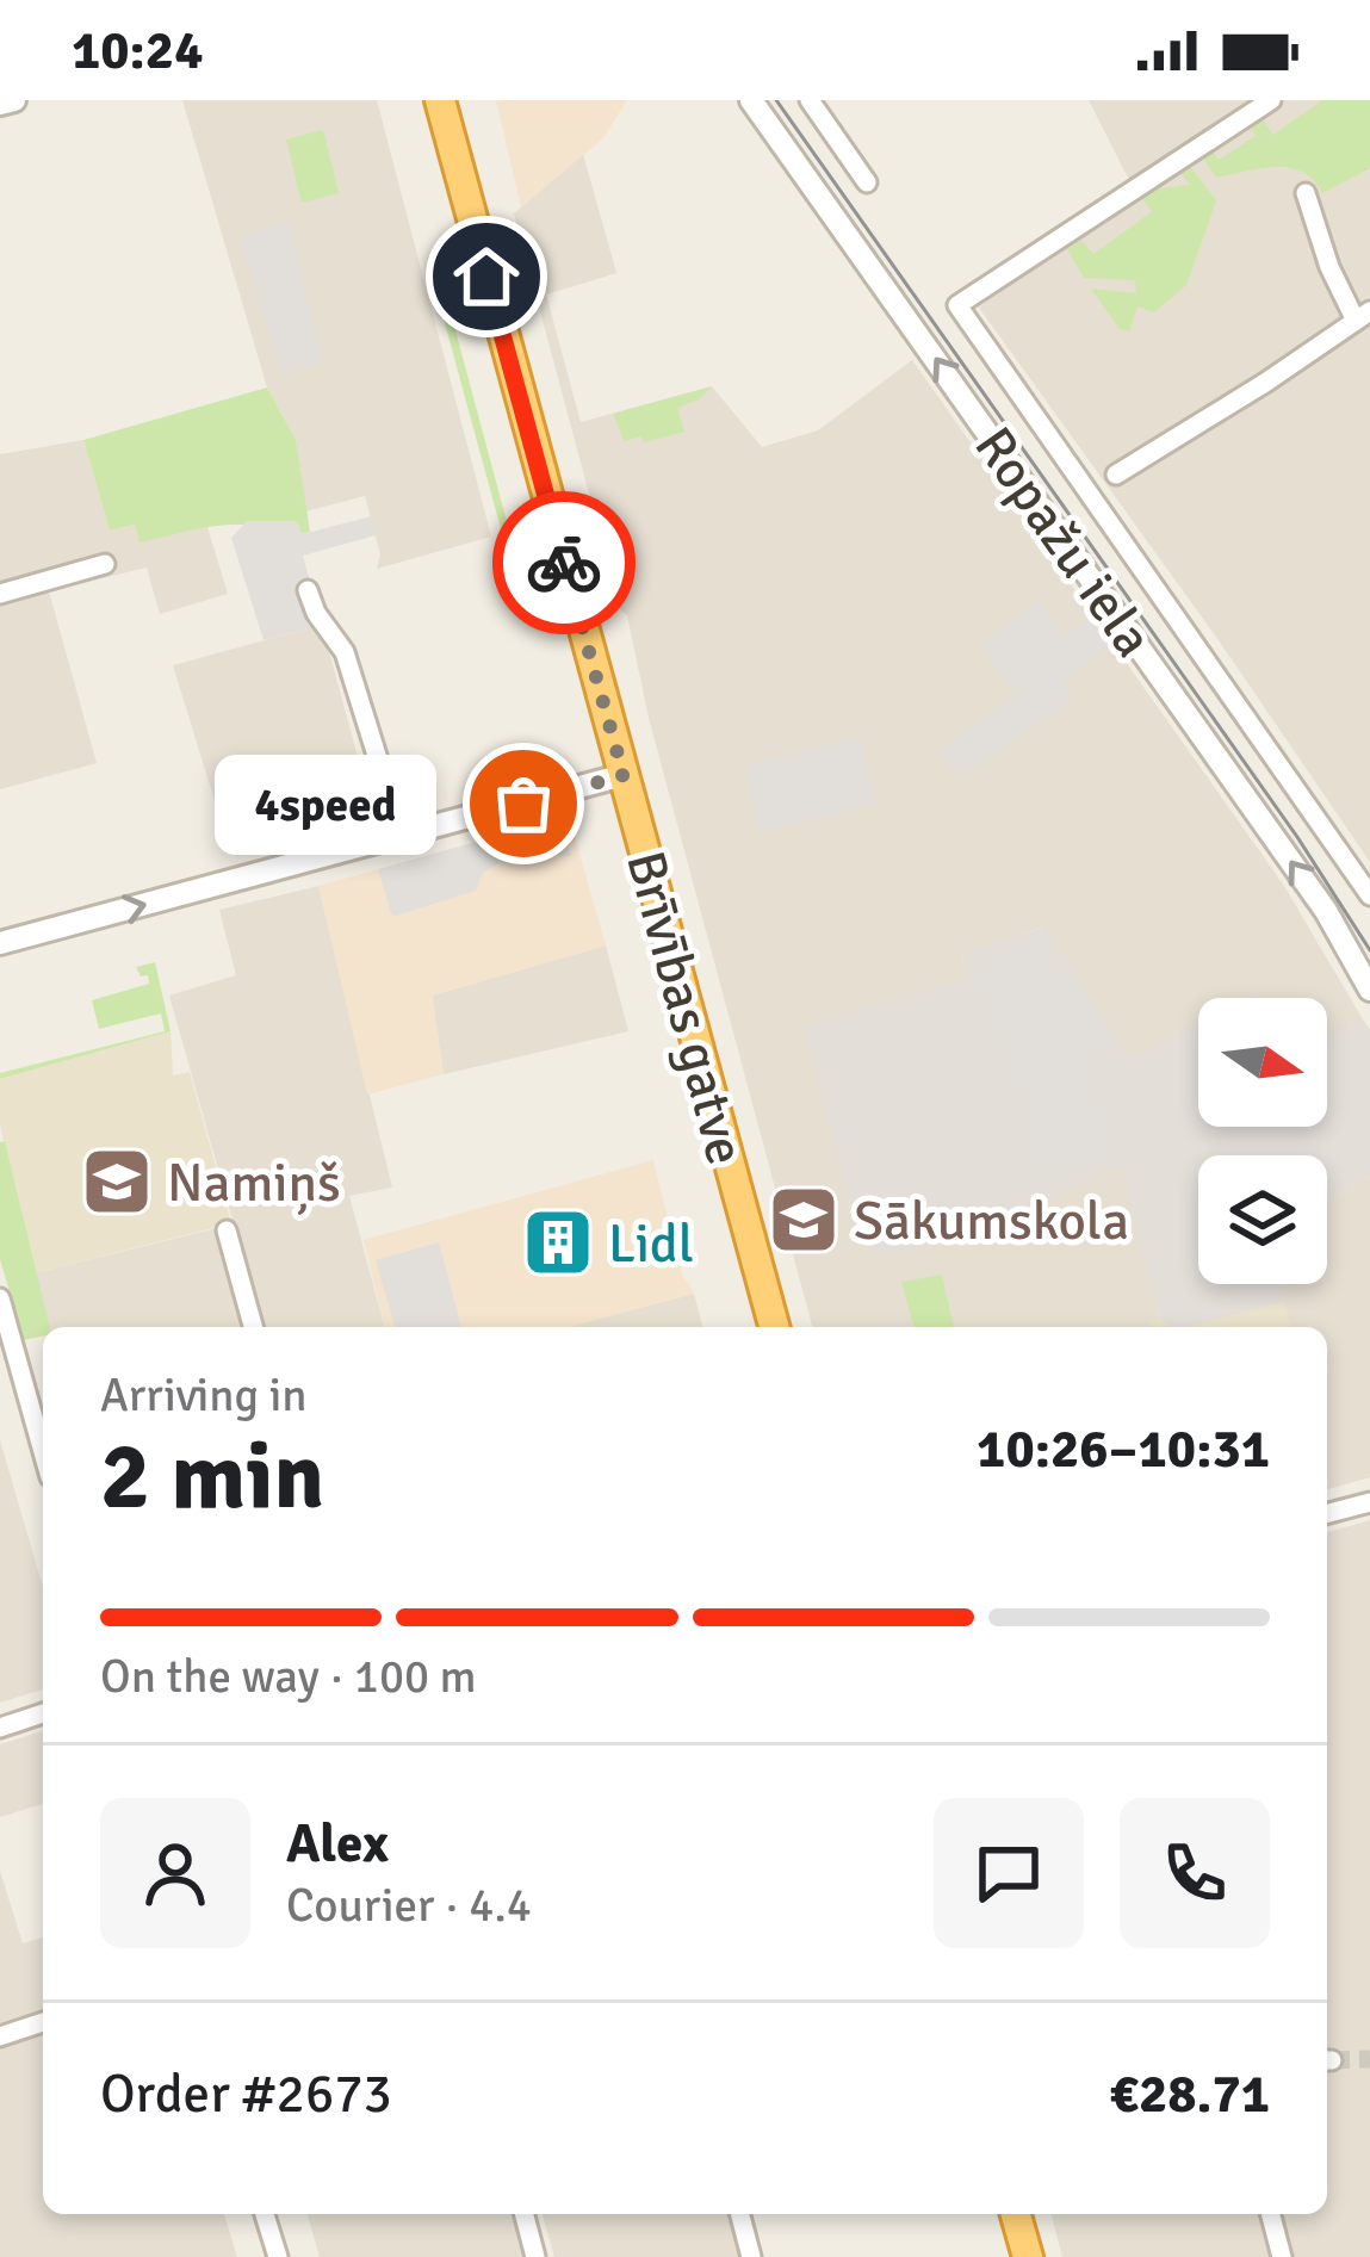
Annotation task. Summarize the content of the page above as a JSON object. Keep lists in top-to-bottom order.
{
  "streets": {
    "highway": ["Brīvības gatve"],
    "street": ["Ropažu iela"]
  },
  "one_way": ["Ropažu iela"],
  "places": {
    "other": ["4speed"],
    "school or university": ["Namiņš", "Sākumskola"],
    "building": ["Lidl"]
  },
  "north": "right",
  "page": {
    "status": "10:24",
    "bubble": "4speed",
    "heading": ["2 min", "Arriving in", "10:26–10:31"],
    "panel": [
      "Alex",
      "Courier · 4.4",
      "Order #2673",
      "€28.71"
    ],
    "bar": "On the way · 100 m"
  }
}
